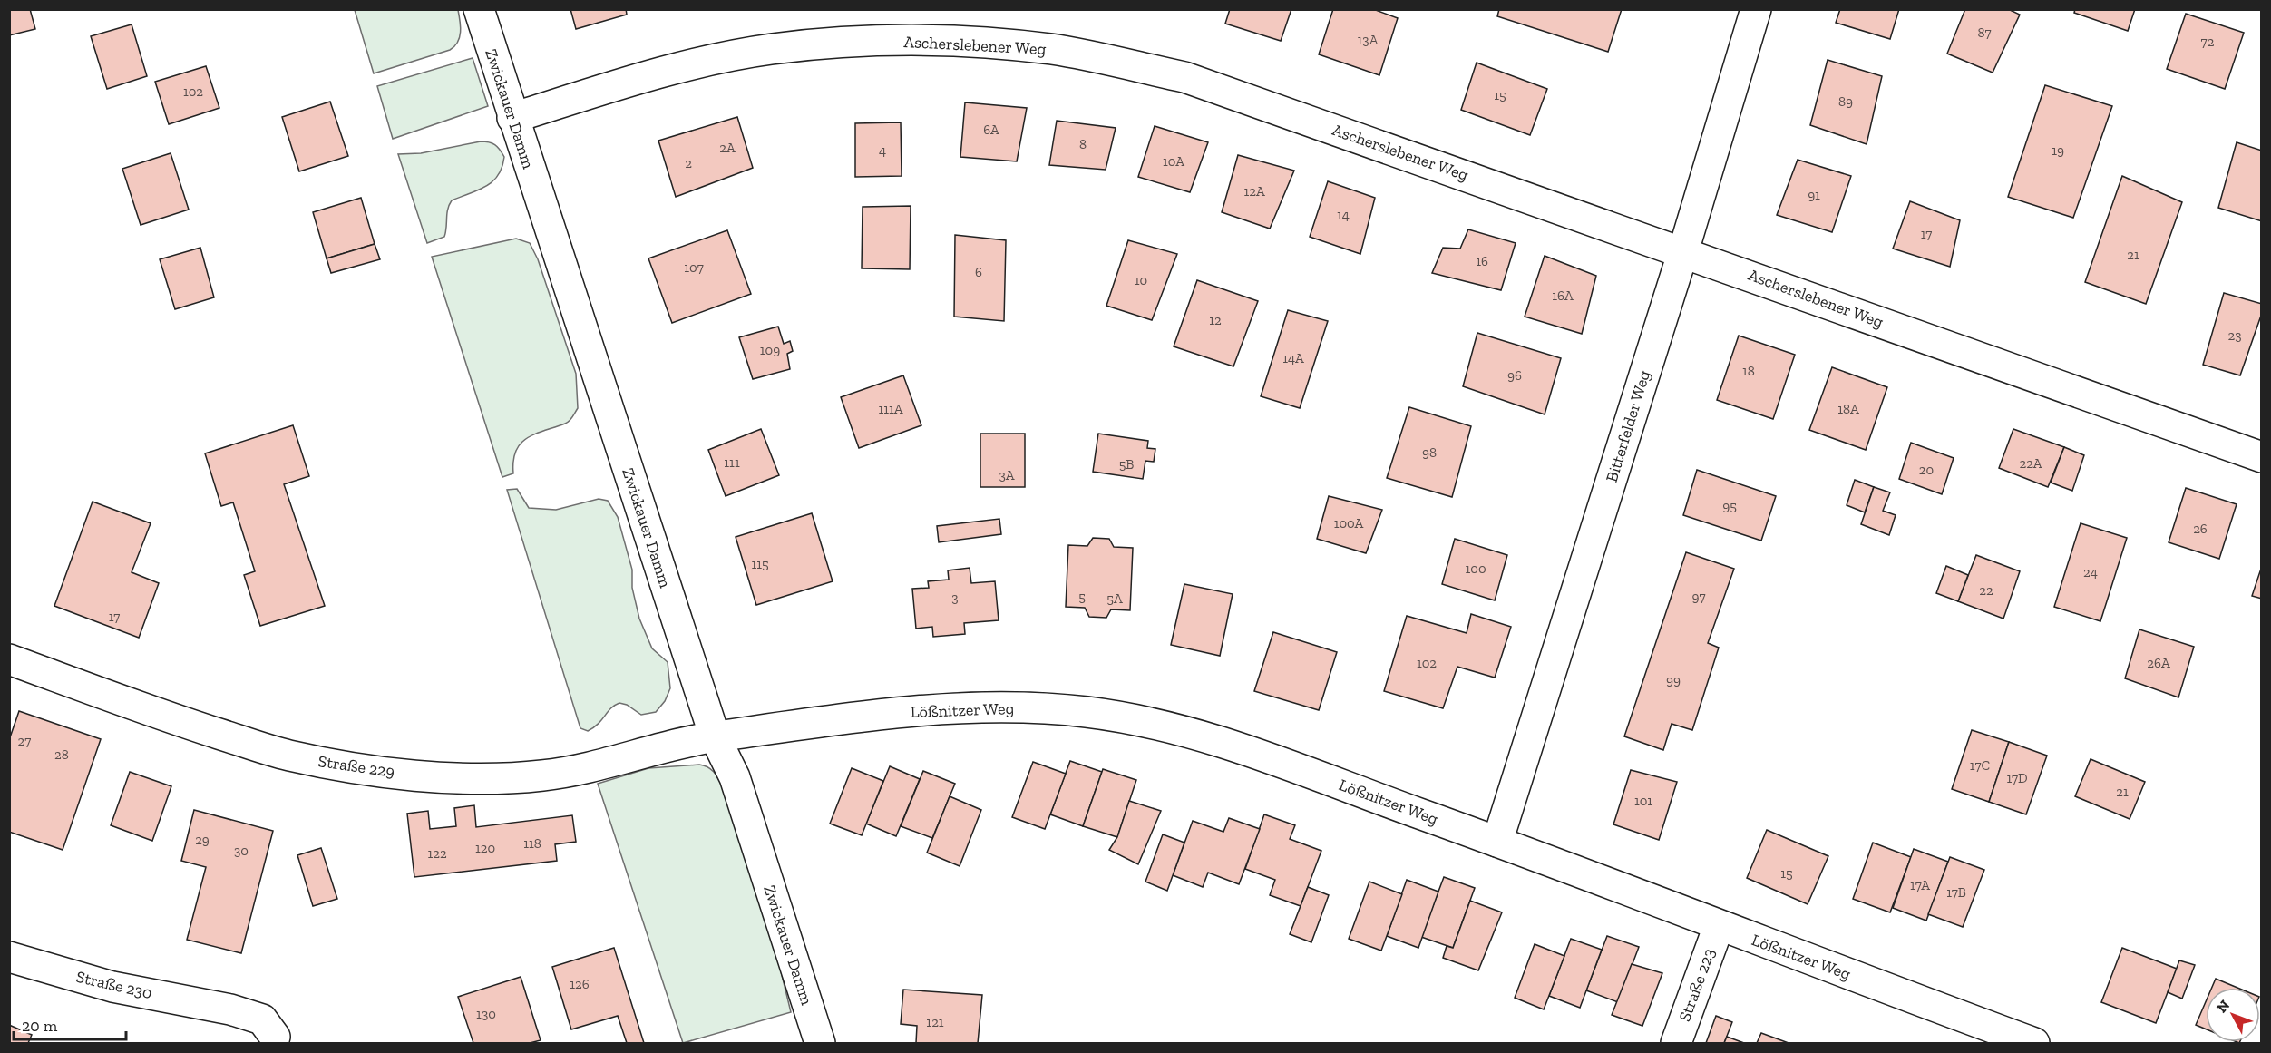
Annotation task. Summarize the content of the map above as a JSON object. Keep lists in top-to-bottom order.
{
  "streets": {
    "street": [
      "Ascherslebener Weg",
      "Zwickauer Damm",
      "Bitterfelder Weg",
      "Lößnitzer Weg",
      "Straße 229",
      "Straße 230",
      "Straße 223"
    ]
  },
  "crossings": [
    ["Ascherslebener Weg", "Zwickauer Damm"],
    ["Ascherslebener Weg", "Bitterfelder Weg"],
    ["Zwickauer Damm", "Lößnitzer Weg"],
    ["Zwickauer Damm", "Straße 229"],
    ["Bitterfelder Weg", "Lößnitzer Weg"],
    ["Lößnitzer Weg", "Straße 229"],
    ["Lößnitzer Weg", "Straße 223"]
  ],
  "house_numbers": [
    "87",
    "13A",
    "72",
    "102",
    "15",
    "89",
    "6A",
    "8",
    "2A",
    "4",
    "19",
    "10A",
    "2",
    "12A",
    "91",
    "14",
    "17",
    "21",
    "16",
    "107",
    "6",
    "10",
    "16A",
    "12",
    "23",
    "109",
    "14A",
    "18",
    "96",
    "111A",
    "18A",
    "98",
    "111",
    "22A",
    "5B",
    "20",
    "3A",
    "95",
    "100A",
    "26",
    "115",
    "100",
    "24",
    "22",
    "5",
    "97",
    "3",
    "5A",
    "17",
    "102",
    "26A",
    "99",
    "27",
    "28",
    "17C",
    "17D",
    "21",
    "101",
    "29",
    "118",
    "120",
    "30",
    "122",
    "15",
    "17A",
    "17B",
    "126",
    "130",
    "121"
  ],
  "scale_bar": "20 m",
  "north": "top left"
}
